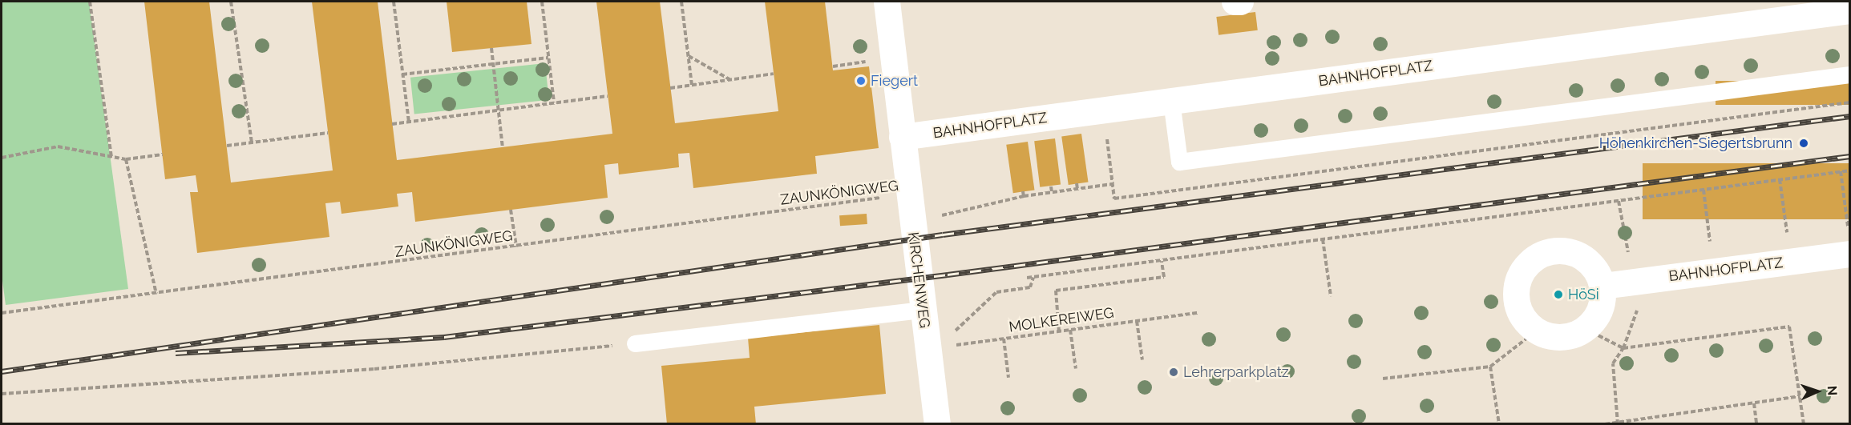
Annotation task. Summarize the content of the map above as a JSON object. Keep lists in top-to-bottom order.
{
  "streets": {
    "street": ["BAHNHOFPLATZ", "KIRCHENWEG"],
    "path": ["ZAUNKÖNIGWEG", "MOLKEREIWEG"]
  },
  "crossings": [
    ["BAHNHOFPLATZ", "KIRCHENWEG"],
    ["ZAUNKÖNIGWEG", "KIRCHENWEG"],
    ["KIRCHENWEG", "MOLKEREIWEG"]
  ],
  "places": [
    "Fiegert",
    "Höhenkirchen-Siegertsbrunn",
    "HöSi",
    "Lehrerparkplatz"
  ],
  "north": "right"
}
